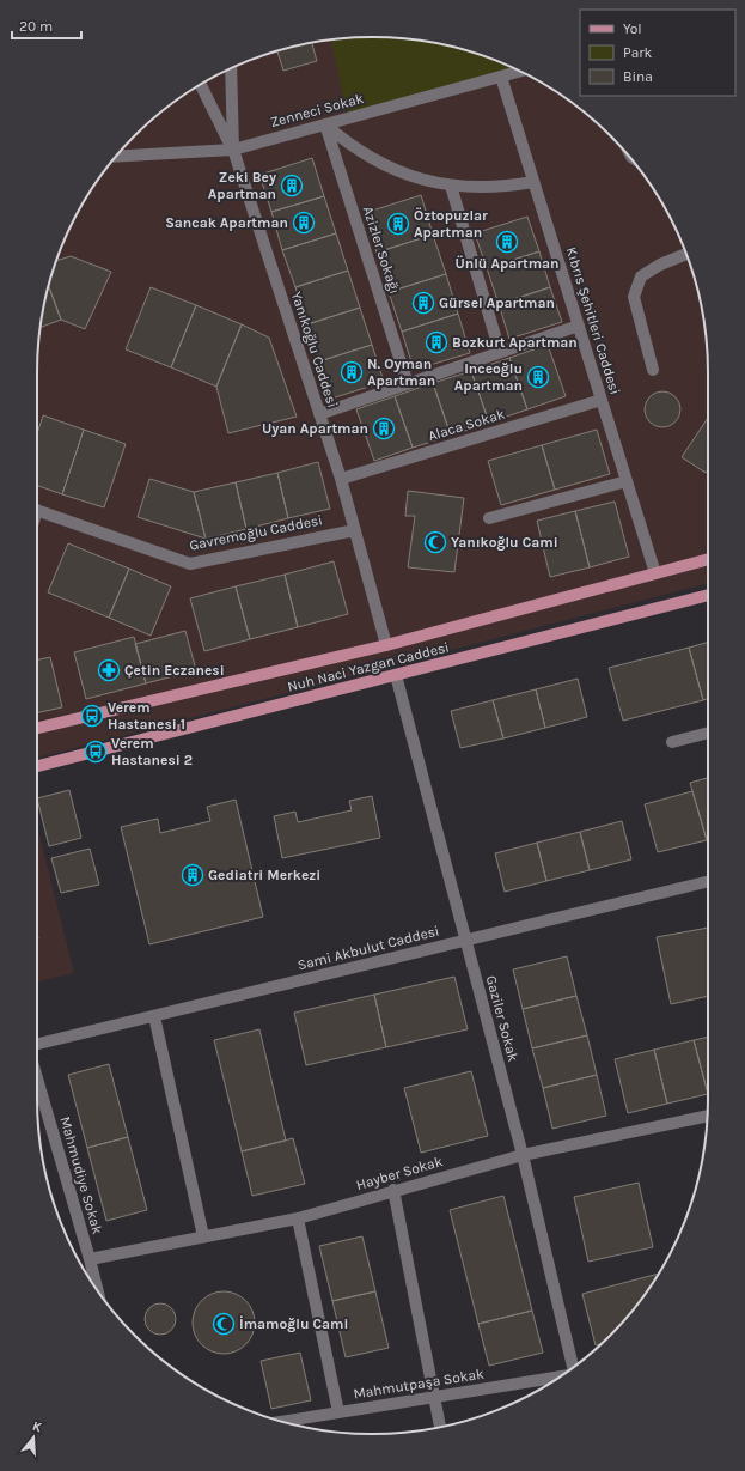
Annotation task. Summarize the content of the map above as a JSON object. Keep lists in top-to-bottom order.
{
  "streets": {
    "main road": ["Nuh Naci Yazgan Caddesi"],
    "street": [
      "Zenneci Sokak",
      "Azizler Sokağı",
      "Kıbrıs Şehitleri Caddesi",
      "Yanıkoğlu Caddesi",
      "Alaca Sokak",
      "Gavremoğlu Caddesi",
      "Sami Akbulut Caddesi",
      "Gaziler Sokak",
      "Hayber Sokak",
      "Mahmudiye Sokak",
      "Mahmutpaşa Sokak"
    ]
  },
  "crossings": [
    ["Zenneci Sokak", "Azizler Sokağı"],
    ["Zenneci Sokak", "Kıbrıs Şehitleri Caddesi"],
    ["Zenneci Sokak", "Yanıkoğlu Caddesi"],
    ["Kıbrıs Şehitleri Caddesi", "Alaca Sokak"],
    ["Kıbrıs Şehitleri Caddesi", "Nuh Naci Yazgan Caddesi"],
    ["Yanıkoğlu Caddesi", "Alaca Sokak"],
    ["Yanıkoğlu Caddesi", "Gavremoğlu Caddesi"],
    ["Yanıkoğlu Caddesi", "Nuh Naci Yazgan Caddesi"],
    ["Nuh Naci Yazgan Caddesi", "Gaziler Sokak"],
    ["Sami Akbulut Caddesi", "Gaziler Sokak"],
    ["Gaziler Sokak", "Hayber Sokak"],
    ["Hayber Sokak", "Mahmudiye Sokak"]
  ],
  "places": {
    "building": [
      "Zeki Bey Apartman",
      "Sancak Apartman",
      "Öztopuzlar Apartman",
      "Ünlü Apartman",
      "Gürsel Apartman",
      "Bozkurt Apartman",
      "N. Oyman Apartman",
      "Inceoğlu Apartman",
      "Uyan Apartman",
      "Gediatri Merkezi"
    ],
    "mosque": ["Yanıkoğlu Cami", "İmamoğlu Cami"],
    "pharmacy": ["Çetin Eczanesi"],
    "bus stop": ["Verem Hastanesi 1", "Verem Hastanesi 2"]
  },
  "legend": ["Yol", "Park", "Bina"],
  "scale_bar": "20 m",
  "north": "top"
}
